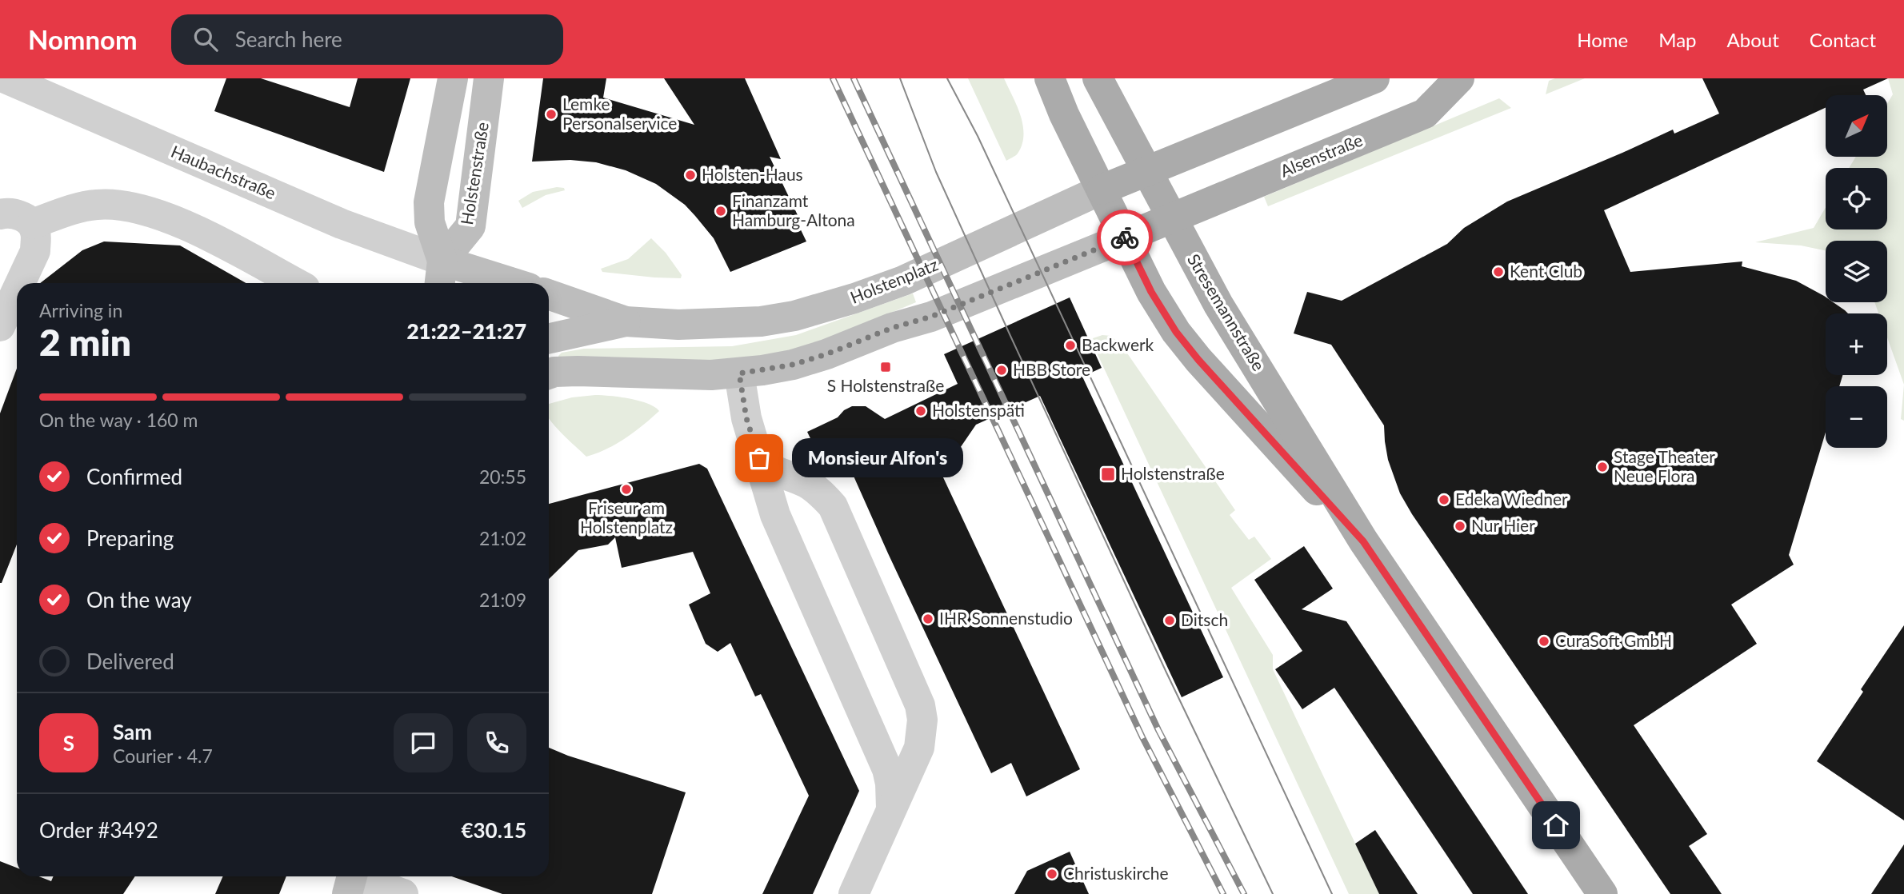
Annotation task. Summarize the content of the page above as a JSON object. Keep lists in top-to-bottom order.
{
  "streets": {
    "main road": [
      "Alsenstraße",
      "Holstenstraße",
      "Holstenplatz",
      "Stresemannstraße"
    ],
    "street": ["Haubachstraße"]
  },
  "crossings": [
    ["Alsenstraße", "Stresemannstraße"],
    ["Haubachstraße", "Holstenstraße"],
    ["Holstenplatz", "Stresemannstraße"]
  ],
  "places": {
    "other": [
      "Lemke Personalservice",
      "Holsten-Haus",
      "Finanzamt Hamburg-Altona",
      "Kent Club",
      "Backwerk",
      "HBB Store",
      "Holstenspäti",
      "Monsieur Alfon's",
      "Stage Theater Neue Flora",
      "Friseur am Holstenplatz",
      "Edeka Wiedner",
      "Nur Hier",
      "IHR Sonnenstudio",
      "Ditsch",
      "CuraSoft GmbH",
      "Christuskirche"
    ],
    "transit": ["S Holstenstraße", "Holstenstraße"]
  },
  "north": "top right",
  "page": {
    "header": "Nomnom",
    "search": "Search here",
    "nav": [
      "Home",
      "Map",
      "About",
      "Contact"
    ],
    "map_buttons": ["+", "−"],
    "heading": ["2 min", "Arriving in", "21:22–21:27"],
    "panel": [
      "Sam",
      "Courier · 4.7",
      "Order #3492",
      "€30.15"
    ],
    "bar": "On the way · 160 m",
    "bubble": "Monsieur Alfon's",
    "list": [
      ["Confirmed", "20:55"],
      ["Preparing", "21:02"],
      ["On the way", "21:09"],
      "Delivered"
    ],
    "round": "S"
  }
}
